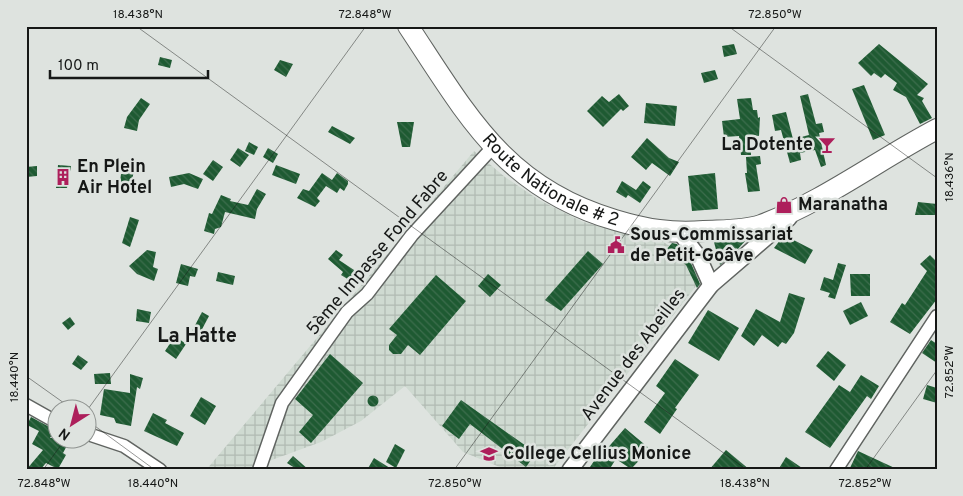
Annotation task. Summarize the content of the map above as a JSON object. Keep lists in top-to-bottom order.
{
  "streets": {
    "main road": ["Route Nationale # 2"],
    "street": ["5ème Impasse Fond Fabre", "Avenue des Abeilles"]
  },
  "crossings": [
    ["Route Nationale # 2", "5ème Impasse Fond Fabre"],
    ["Route Nationale # 2", "Avenue des Abeilles"]
  ],
  "districts": ["La Hatte"],
  "places": {
    "bar": ["La Dotente"],
    "building": ["En Plein Air Hotel"],
    "shop": ["Maranatha"],
    "public building": ["Sous-Commissariat de Petit-Goâve"],
    "school or university": ["College Cellius Monice"]
  },
  "scale_bar": "100 m",
  "north": "bottom left",
  "coordinates": [
    "18.438°N",
    "72.848°W",
    "72.850°W",
    "18.436°N",
    "72.852°W",
    "18.440°N"
  ]
}
